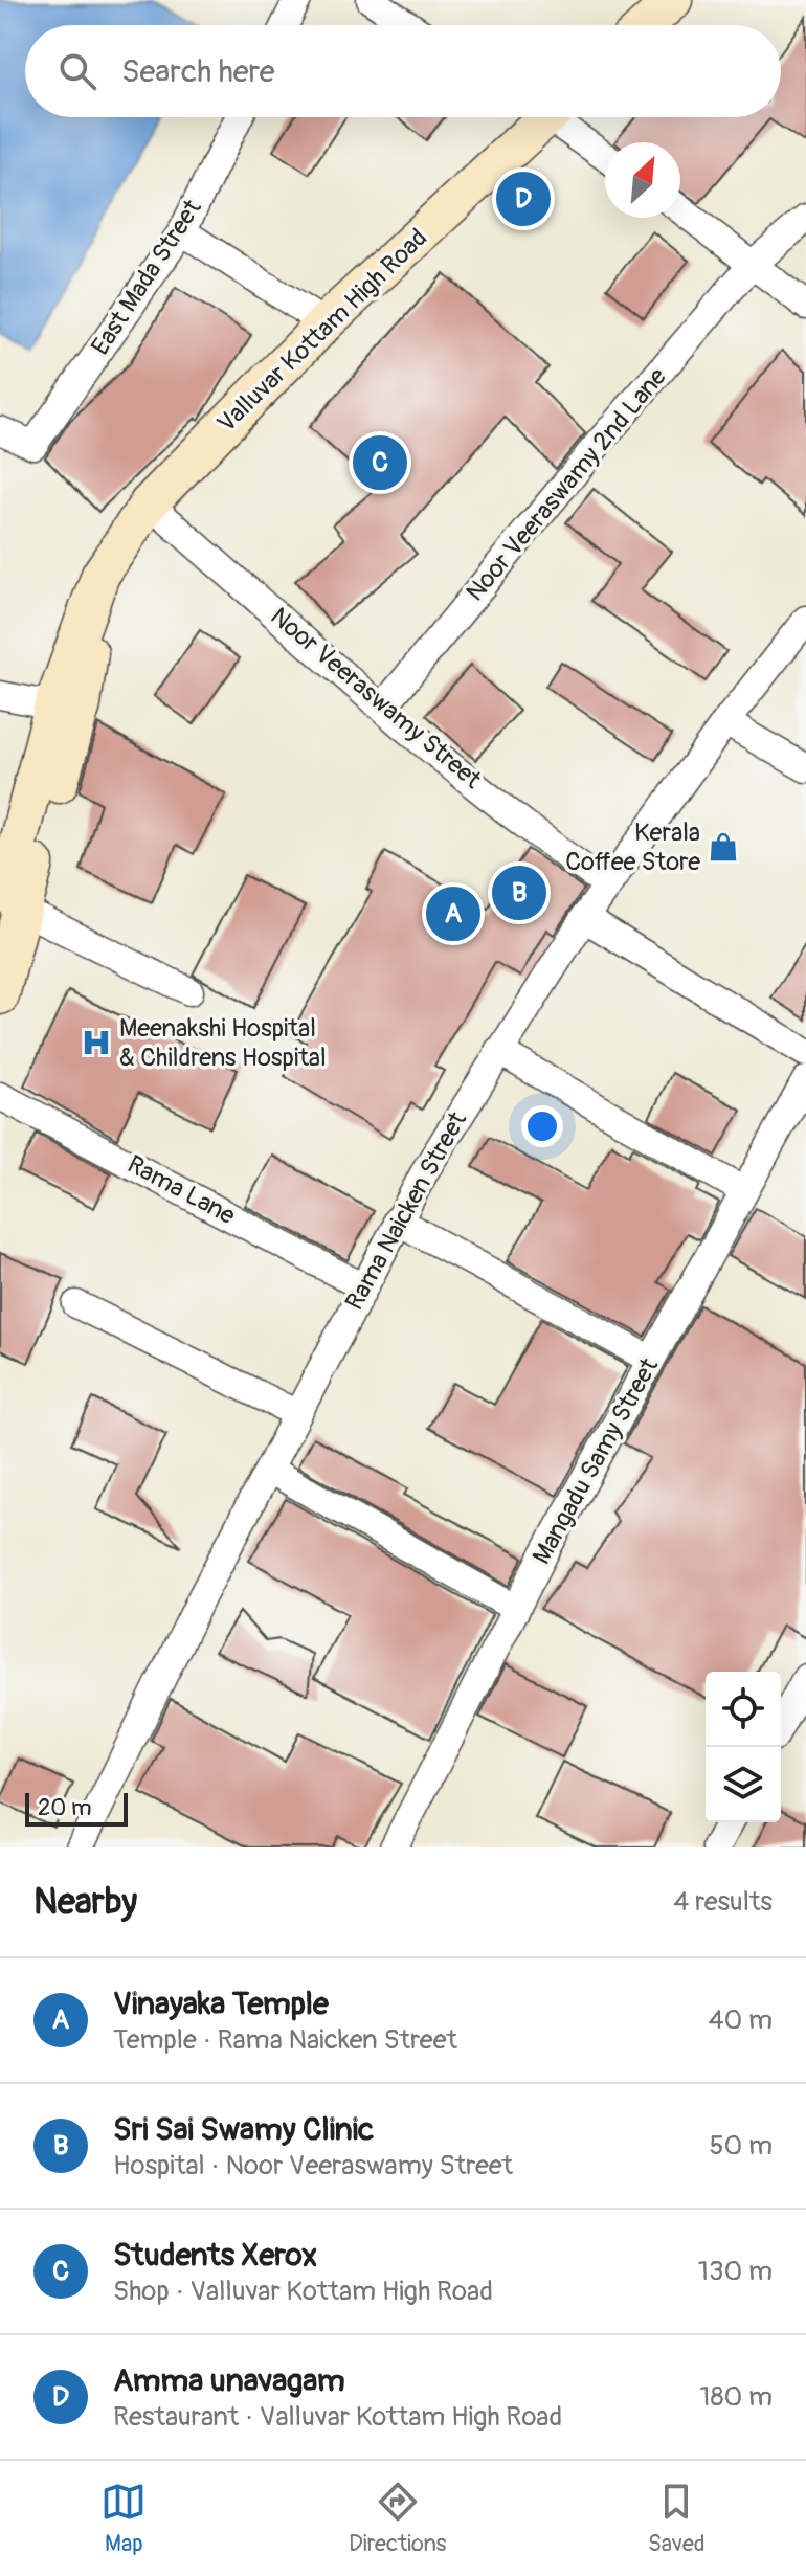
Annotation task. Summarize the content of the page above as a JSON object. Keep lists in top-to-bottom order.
{
  "streets": {
    "main road": ["Valluvar Kottam High Road"],
    "street": [
      "East Mada Street",
      "Noor Veeraswamy 2nd Lane",
      "Noor Veeraswamy Street",
      "Rama Lane",
      "Rama Naicken Street",
      "Mangadu Samy Street"
    ]
  },
  "crossings": [
    ["Valluvar Kottam High Road", "Noor Veeraswamy Street"],
    ["Noor Veeraswamy 2nd Lane", "Noor Veeraswamy Street"],
    ["Noor Veeraswamy Street", "Rama Naicken Street"],
    ["Rama Lane", "Rama Naicken Street"]
  ],
  "places": {
    "shop": ["Kerala Coffee Store"],
    "hospital": ["Meenakshi Hospital & Childrens Hospital"]
  },
  "scale_bar": "20 m",
  "north": "top right",
  "page": {
    "search": "Search here",
    "pins": [
      "D",
      "C",
      "B",
      "A"
    ],
    "scale": "20 m",
    "heading": ["Nearby", "4 results"],
    "list": [
      {
        "mark": "A",
        "name": "Vinayaka Temple",
        "note": "Temple · Rama Naicken Street",
        "value": "40 m"
      },
      {
        "mark": "B",
        "name": "Sri Sai Swamy Clinic",
        "note": "Hospital · Noor Veeraswamy Street",
        "value": "50 m"
      },
      {
        "mark": "C",
        "name": "Students Xerox",
        "note": "Shop · Valluvar Kottam High Road",
        "value": "130 m"
      },
      {
        "mark": "D",
        "name": "Amma unavagam",
        "note": "Restaurant · Valluvar Kottam High Road",
        "value": "180 m"
      }
    ],
    "nav": ["Map", "Directions", "Saved"]
  }
}
